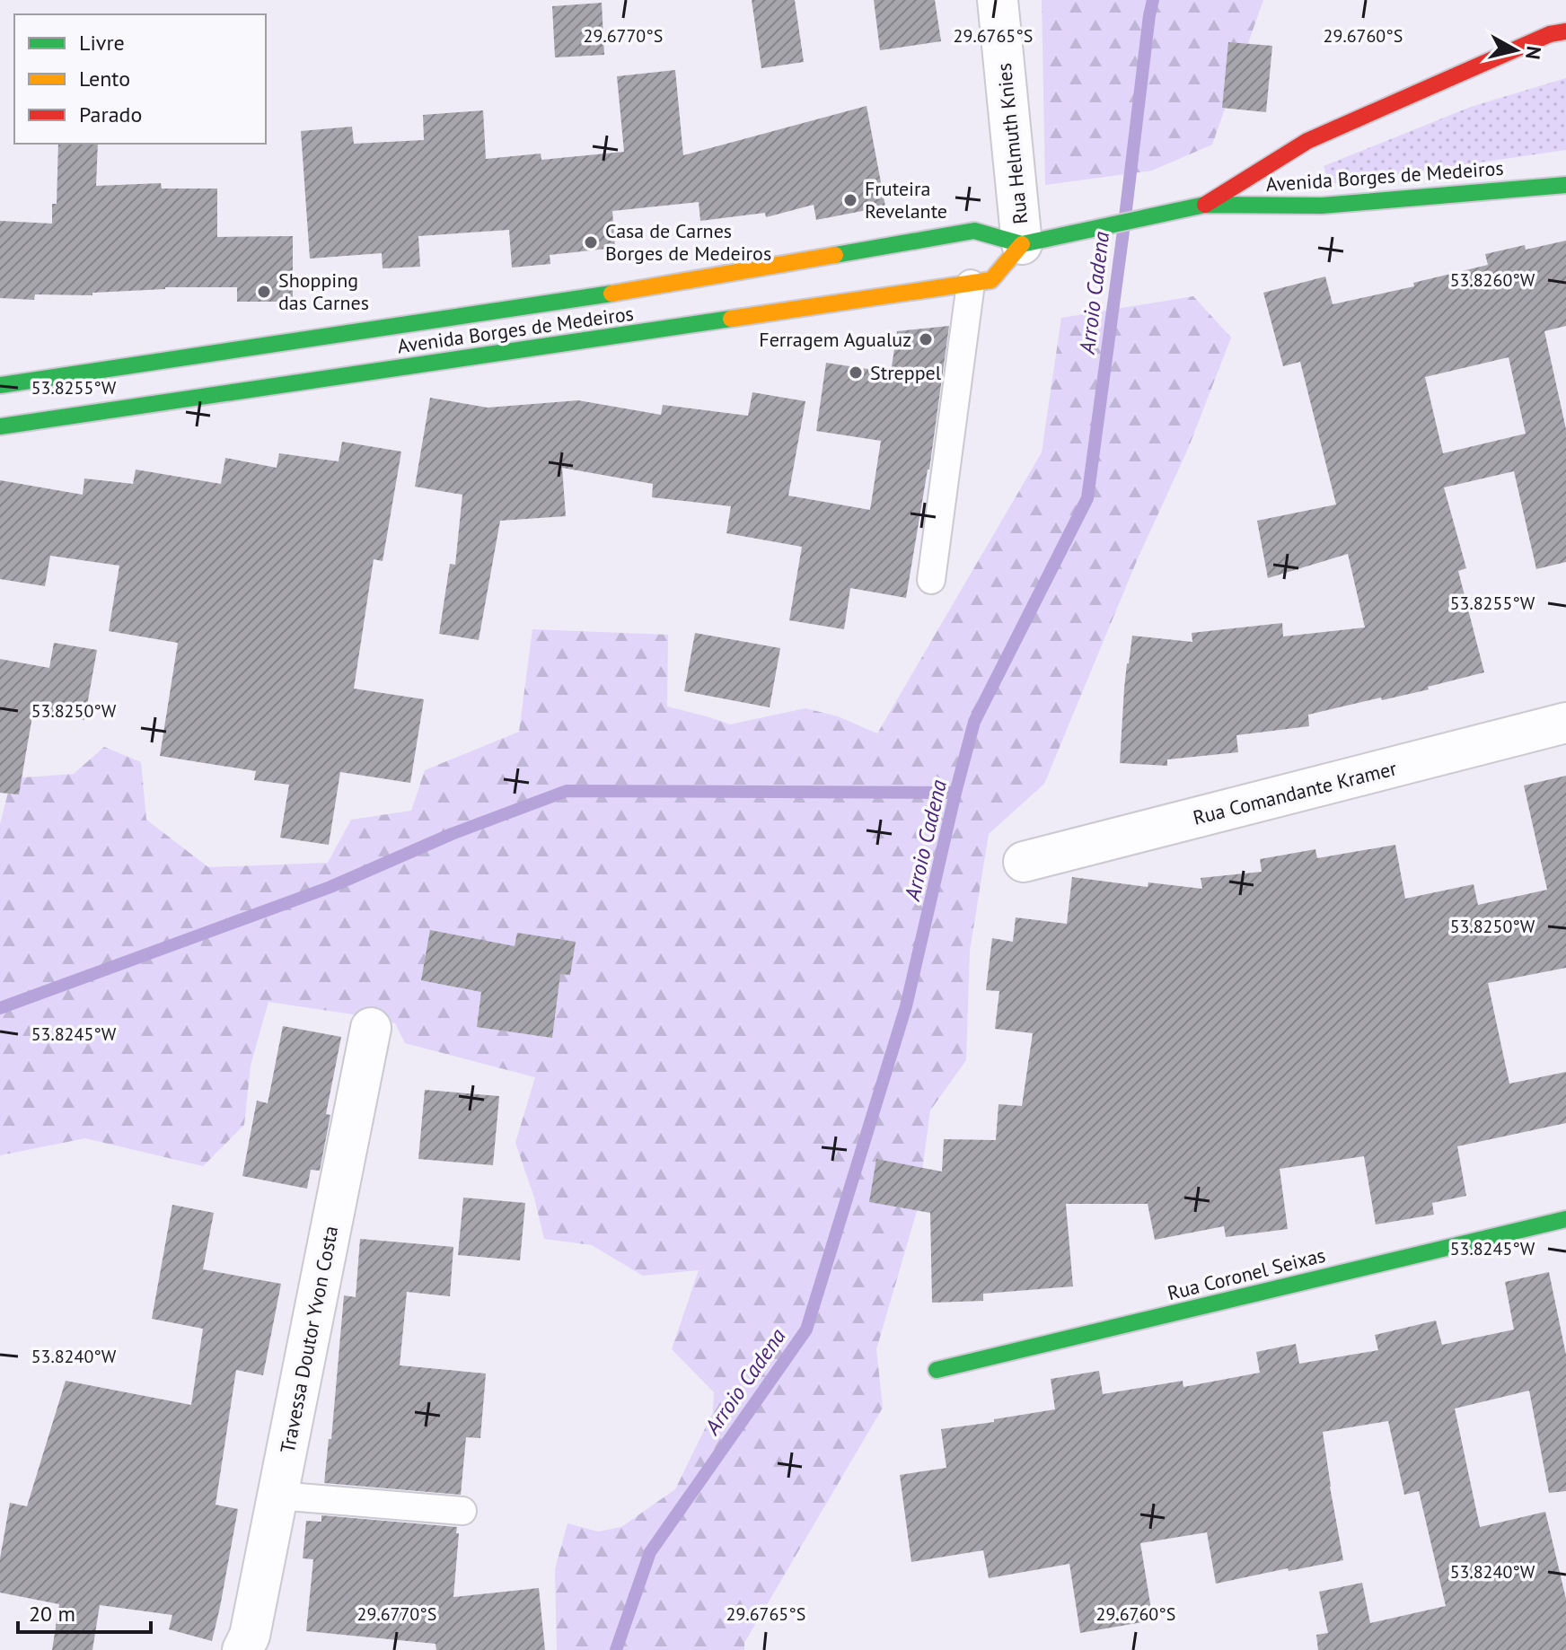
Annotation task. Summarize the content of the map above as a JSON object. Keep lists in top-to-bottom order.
{
  "streets": {
    "main road": ["Avenida Borges de Medeiros", "Rua Coronel Seixas"],
    "street": ["Rua Helmuth Knies", "Rua Comandante Kramer", "Travessa Doutor Yvon Costa"]
  },
  "crossings": [
    ["Rua Helmuth Knies", "Avenida Borges de Medeiros"]
  ],
  "water": ["Arroio Cadena"],
  "places": [
    "Fruteira Revelante",
    "Casa de Carnes Borges de Medeiros",
    "Shopping das Carnes",
    "Ferragem Agualuz",
    "Streppel"
  ],
  "legend": ["Livre", "Lento", "Parado"],
  "scale_bar": "20 m",
  "north": "right",
  "coordinates": [
    "29.6770°S",
    "29.6765°S",
    "29.6760°S",
    "53.8260°W",
    "53.8255°W",
    "53.8250°W",
    "53.8245°W",
    "53.8240°W"
  ]
}
